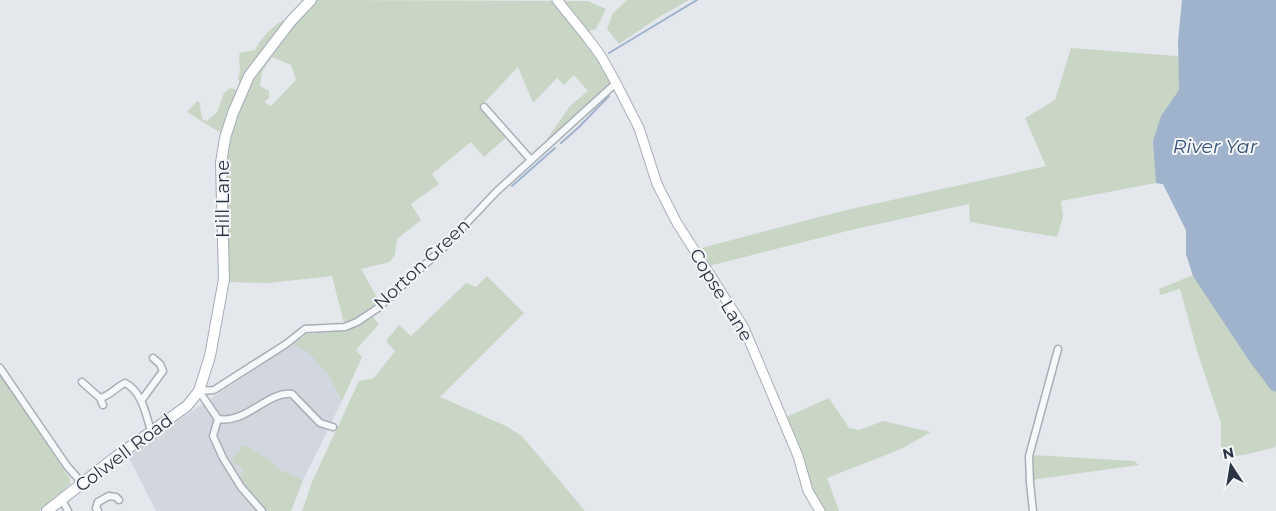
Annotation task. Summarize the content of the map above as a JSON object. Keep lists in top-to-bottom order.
{
  "streets": {
    "main road": ["Hill Lane", "Colwell Road"],
    "street": ["Norton Green", "Copse Lane"]
  },
  "crossings": [
    ["Hill Lane", "Norton Green"],
    ["Hill Lane", "Colwell Road"],
    ["Norton Green", "Copse Lane"],
    ["Norton Green", "Colwell Road"]
  ],
  "water": ["River Yar"],
  "north": "top"
}
